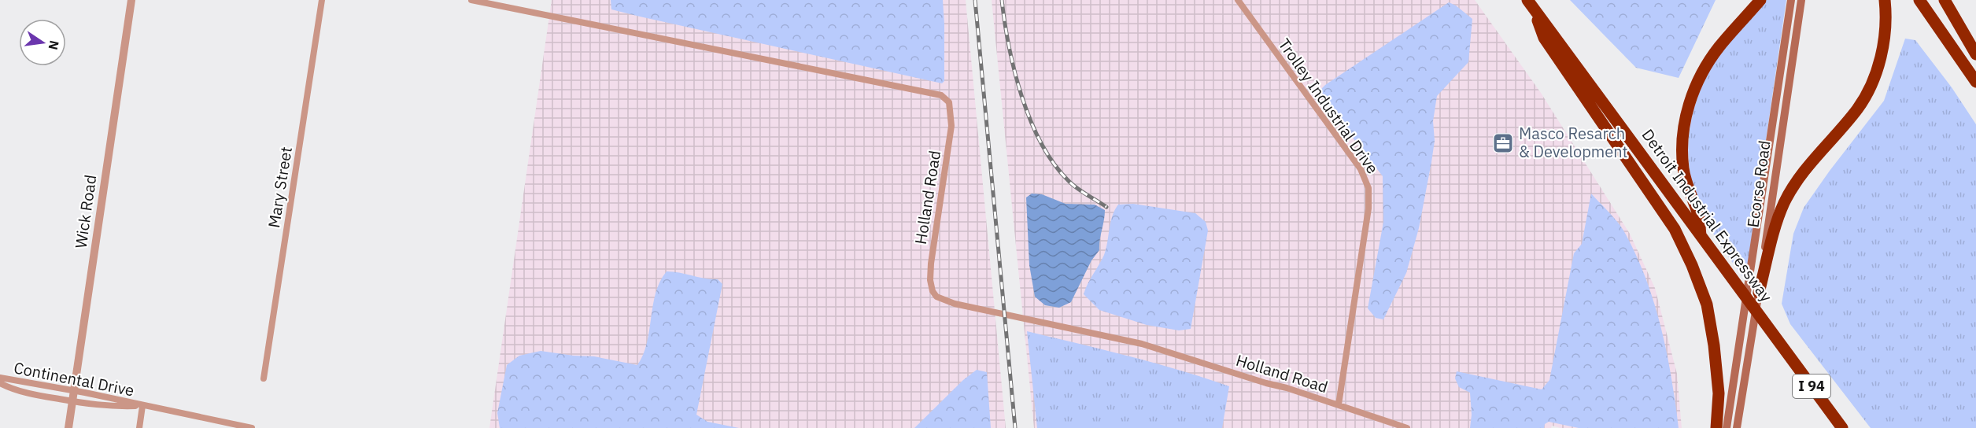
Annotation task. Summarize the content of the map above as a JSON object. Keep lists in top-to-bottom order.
{
  "streets": {
    "highway": ["Detroit Industrial Expressway", "I 94"],
    "main road": ["Ecorse Road"],
    "street": [
      "Trolley Industrial Drive",
      "Mary Street",
      "Holland Road",
      "Wick Road",
      "Continental Drive"
    ]
  },
  "crossings": [
    ["Trolley Industrial Drive", "Holland Road"],
    ["Wick Road", "Continental Drive"]
  ],
  "places": {
    "office": ["Masco Resarch & Development"]
  },
  "north": "right"
}
